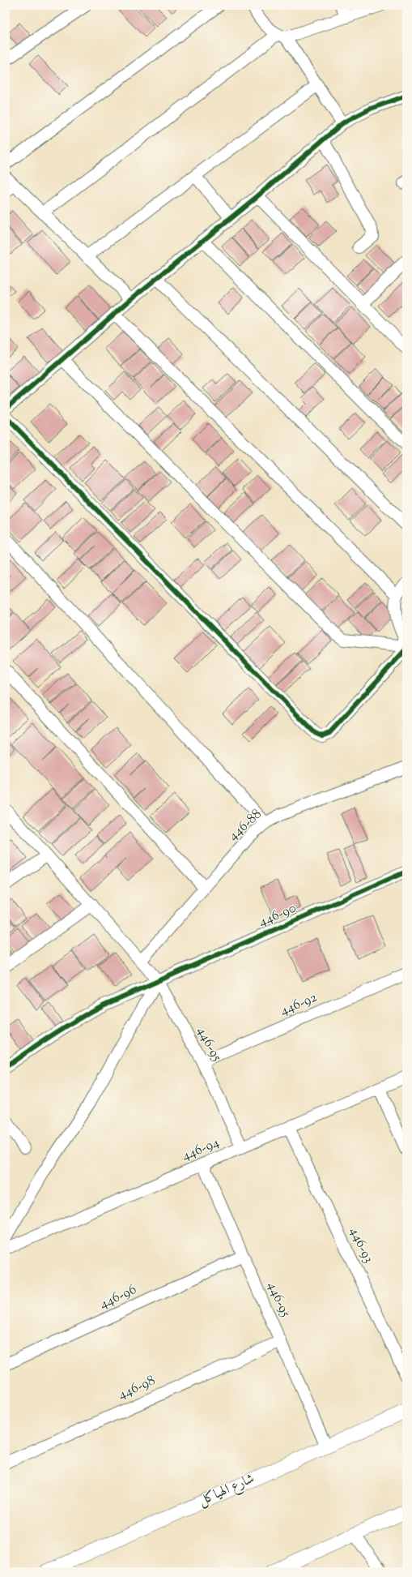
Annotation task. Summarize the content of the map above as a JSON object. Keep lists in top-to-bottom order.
{
  "streets": {
    "street": [
      "446-88",
      "446-90",
      "446-92",
      "446-95",
      "446-94",
      "446-93",
      "446-96",
      "446-98",
      "شارع الهياكل"
    ]
  },
  "crossings": [
    ["446-88", "446-95"],
    ["446-90", "446-95"],
    ["446-92", "446-95"],
    ["446-95", "446-94"],
    ["446-95", "446-96"],
    ["446-95", "446-98"],
    ["446-95", "شارع الهياكل"],
    ["446-94", "446-93"]
  ]
}
